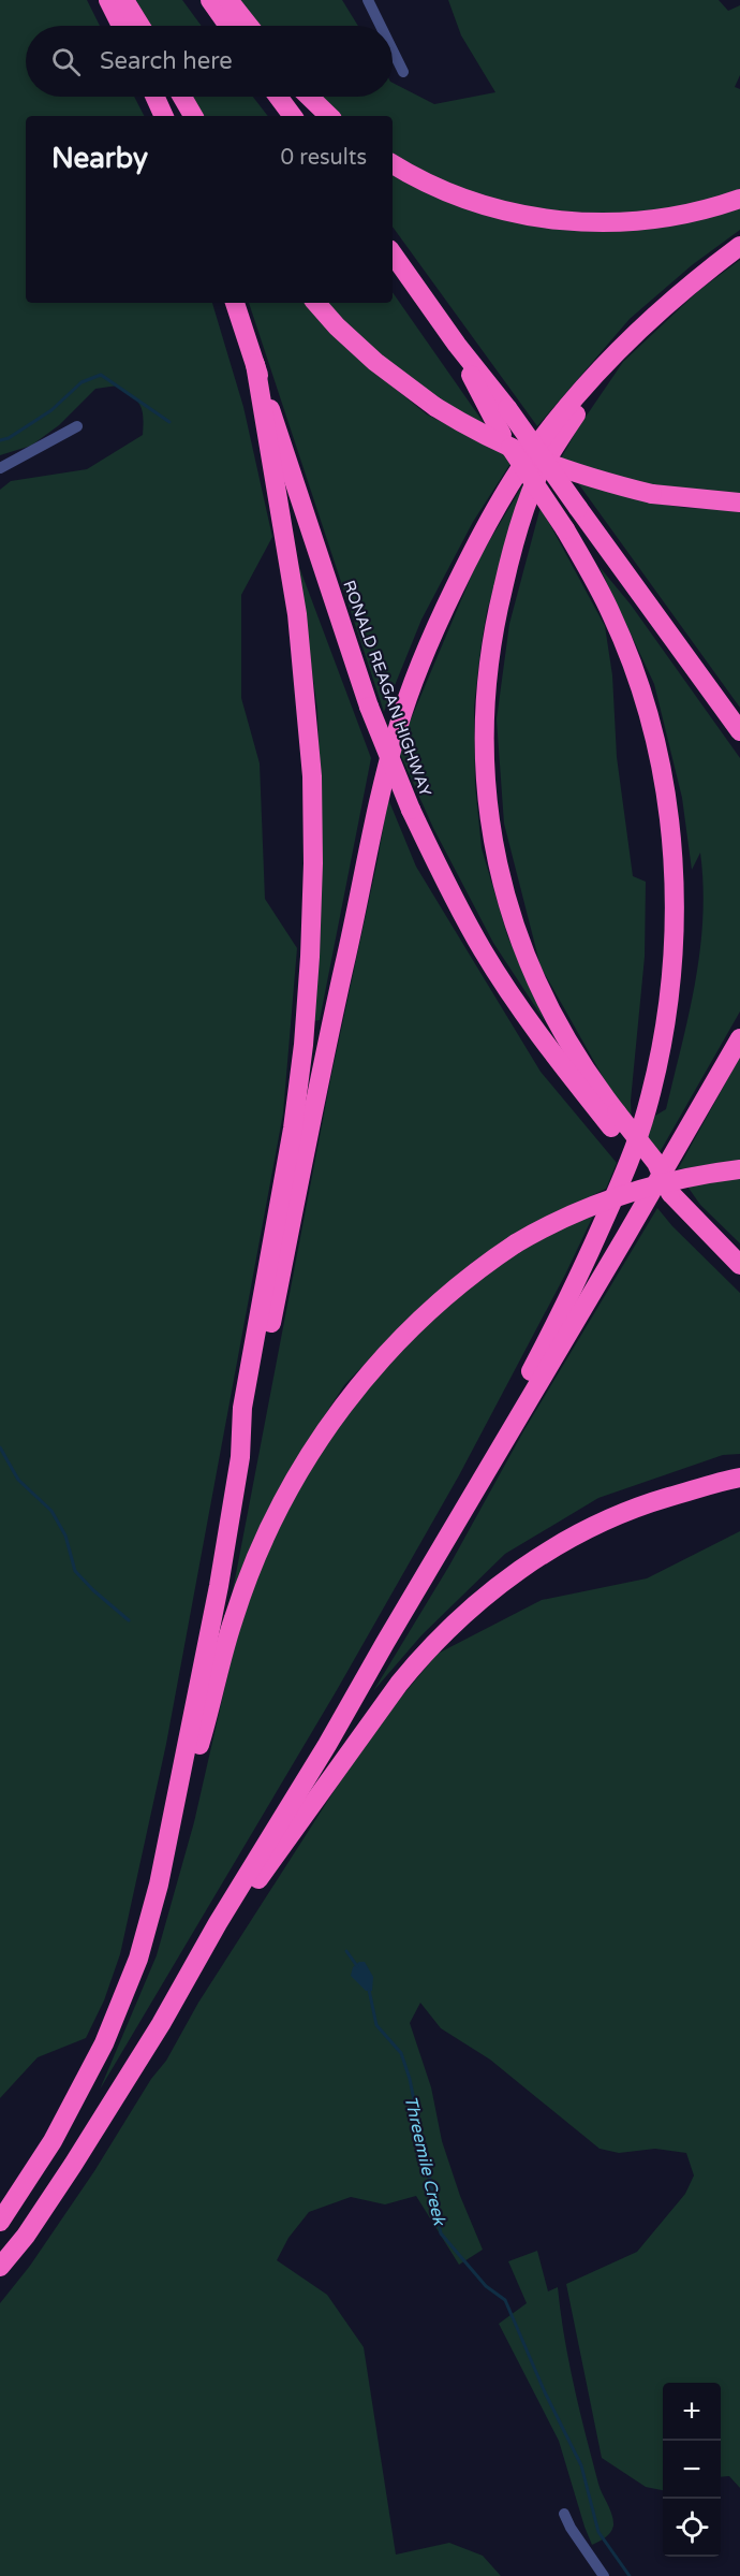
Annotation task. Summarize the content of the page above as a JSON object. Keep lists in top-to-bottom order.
{
  "streets": {
    "highway": ["RONALD REAGAN HIGHWAY"]
  },
  "water": ["Threemile Creek"],
  "page": {
    "search": "Search here",
    "heading": ["Nearby", "0 results"],
    "map_buttons": ["+", "−"]
  }
}
